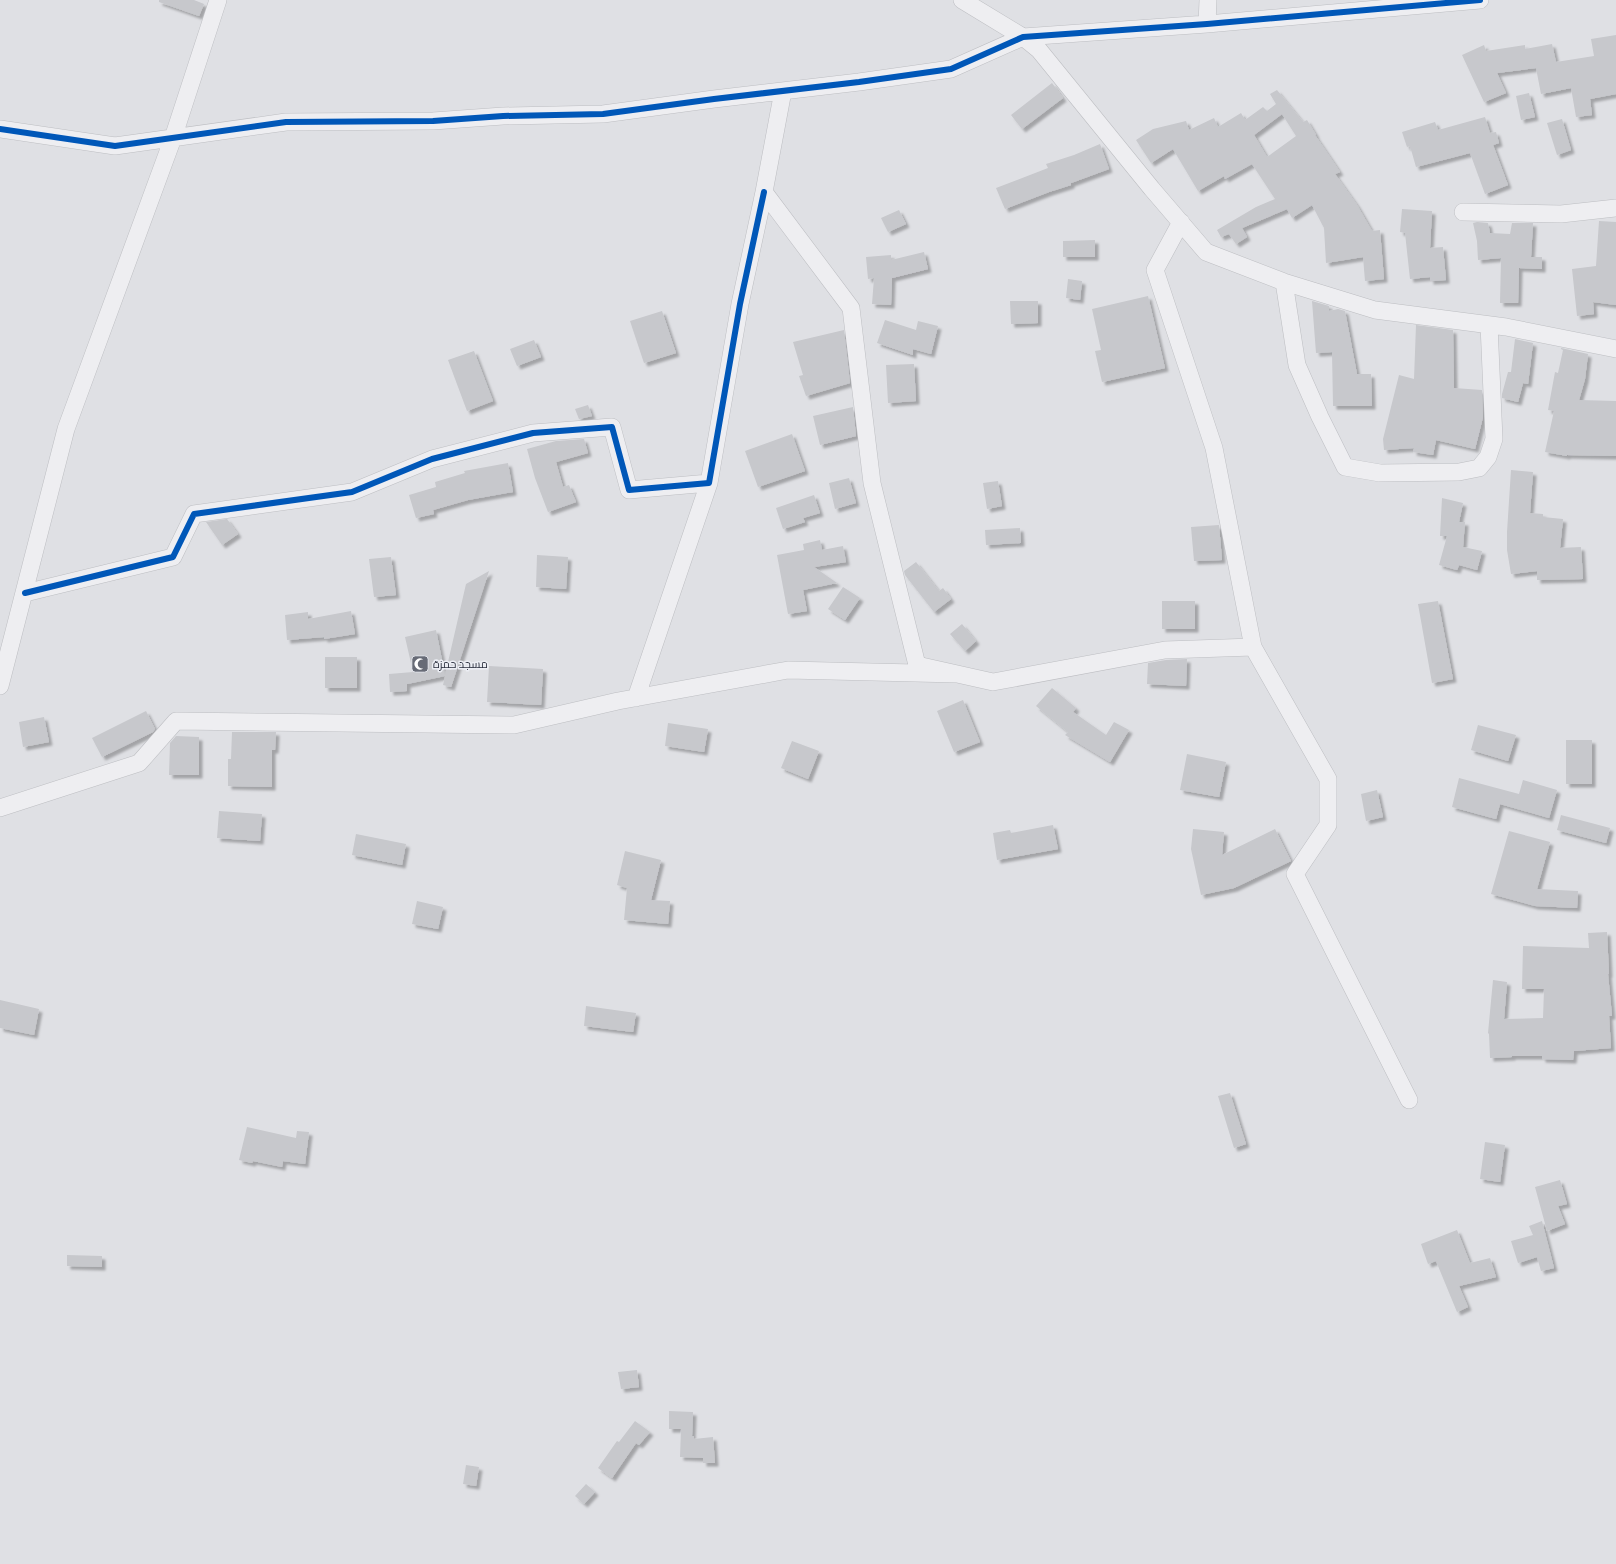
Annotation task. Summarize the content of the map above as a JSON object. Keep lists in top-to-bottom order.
{
  "places": {
    "mosque": ["مسجد حمزة"]
  }
}
